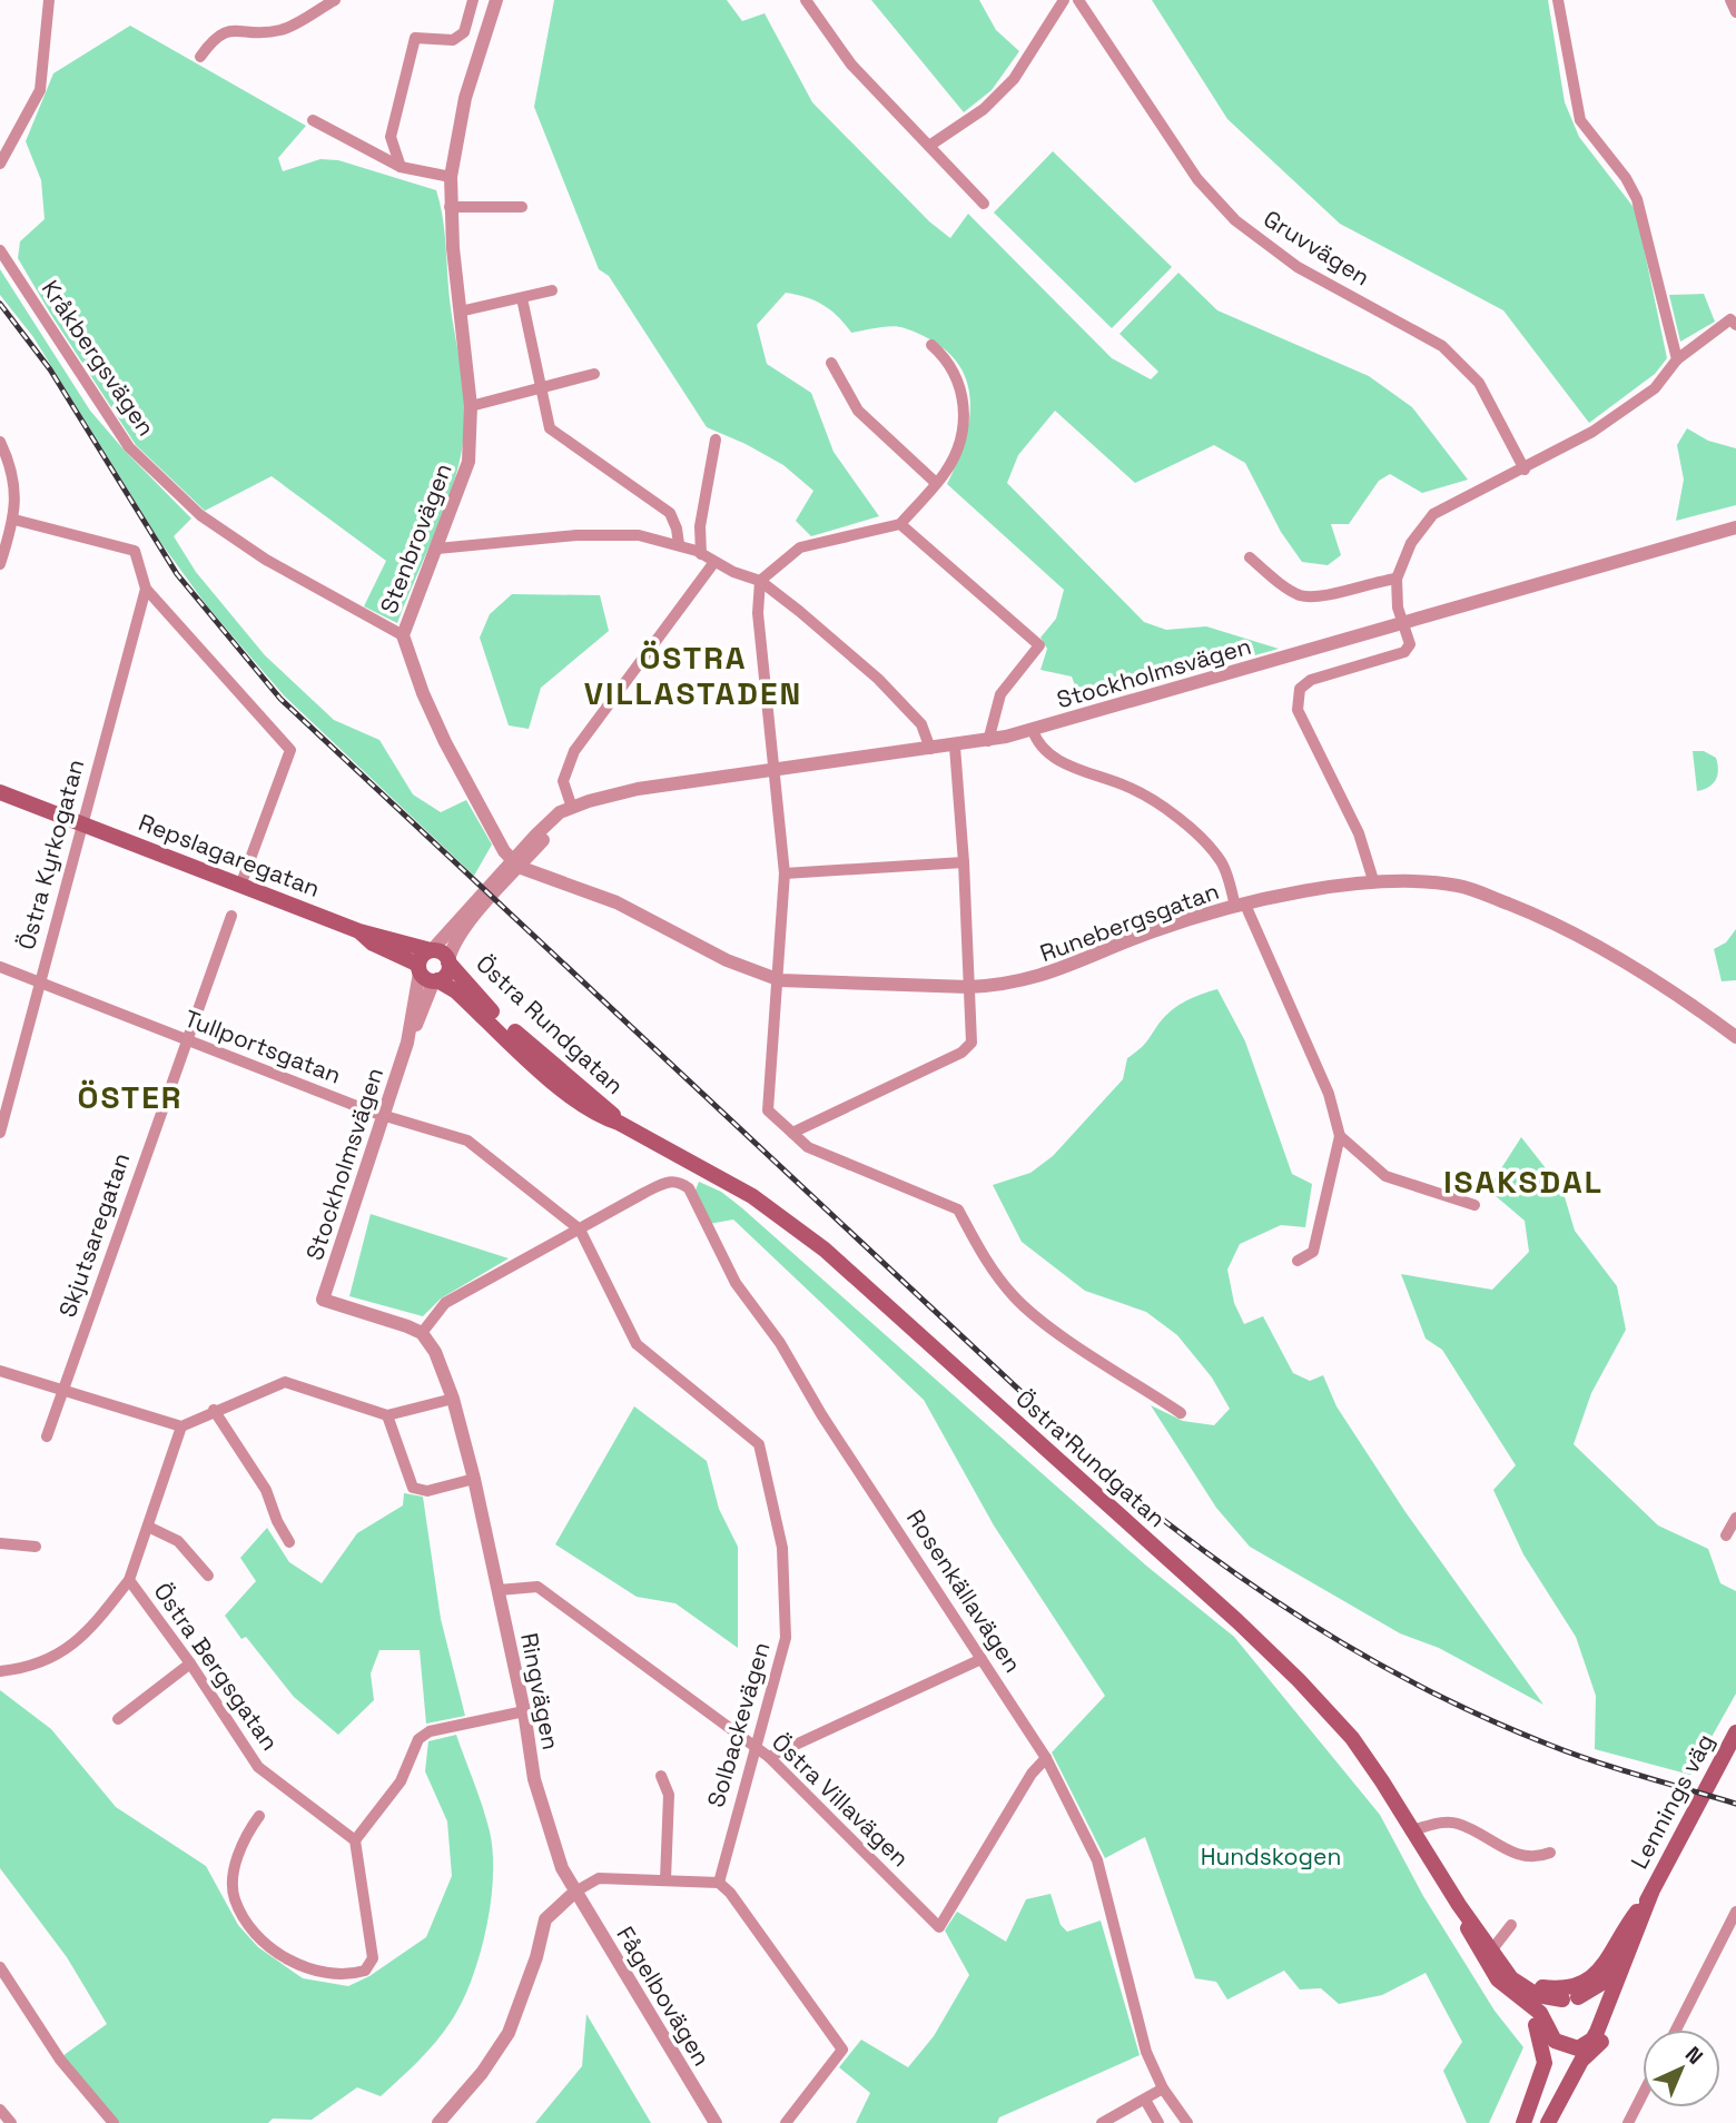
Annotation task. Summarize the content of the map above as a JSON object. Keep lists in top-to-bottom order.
{
  "streets": {
    "main road": ["Repslagaregatan", "Östra Rundgatan", "Lennings väg"],
    "street": [
      "Gruvvägen",
      "Kråkbergsvägen",
      "Stenbrovägen",
      "Stockholmsvägen",
      "Östra Kyrkogatan",
      "Runebergsgatan",
      "Tullportsgatan",
      "Skjutsaregatan",
      "Rosenkällavägen",
      "Östra Bergsgatan",
      "Ringvägen",
      "Solbackevägen",
      "Östra Villavägen",
      "Fågelbovägen"
    ]
  },
  "crossings": [
    ["Kråkbergsvägen", "Stenbrovägen"],
    ["Stenbrovägen", "Runebergsgatan"],
    ["Stockholmsvägen", "Repslagaregatan"],
    ["Stockholmsvägen", "Östra Rundgatan"],
    ["Stockholmsvägen", "Tullportsgatan"],
    ["Stockholmsvägen", "Ringvägen"],
    ["Östra Kyrkogatan", "Repslagaregatan"],
    ["Östra Kyrkogatan", "Tullportsgatan"],
    ["Repslagaregatan", "Östra Rundgatan"],
    ["Östra Rundgatan", "Lennings väg"],
    ["Tullportsgatan", "Skjutsaregatan"],
    ["Tullportsgatan", "Rosenkällavägen"],
    ["Tullportsgatan", "Solbackevägen"],
    ["Rosenkällavägen", "Solbackevägen"],
    ["Rosenkällavägen", "Östra Villavägen"],
    ["Ringvägen", "Östra Villavägen"],
    ["Ringvägen", "Fågelbovägen"],
    ["Solbackevägen", "Östra Villavägen"]
  ],
  "districts": ["ÖSTRA VILLASTADEN", "ÖSTER", "ISAKSDAL"],
  "parks": ["Hundskogen"],
  "north": "top right"
}
